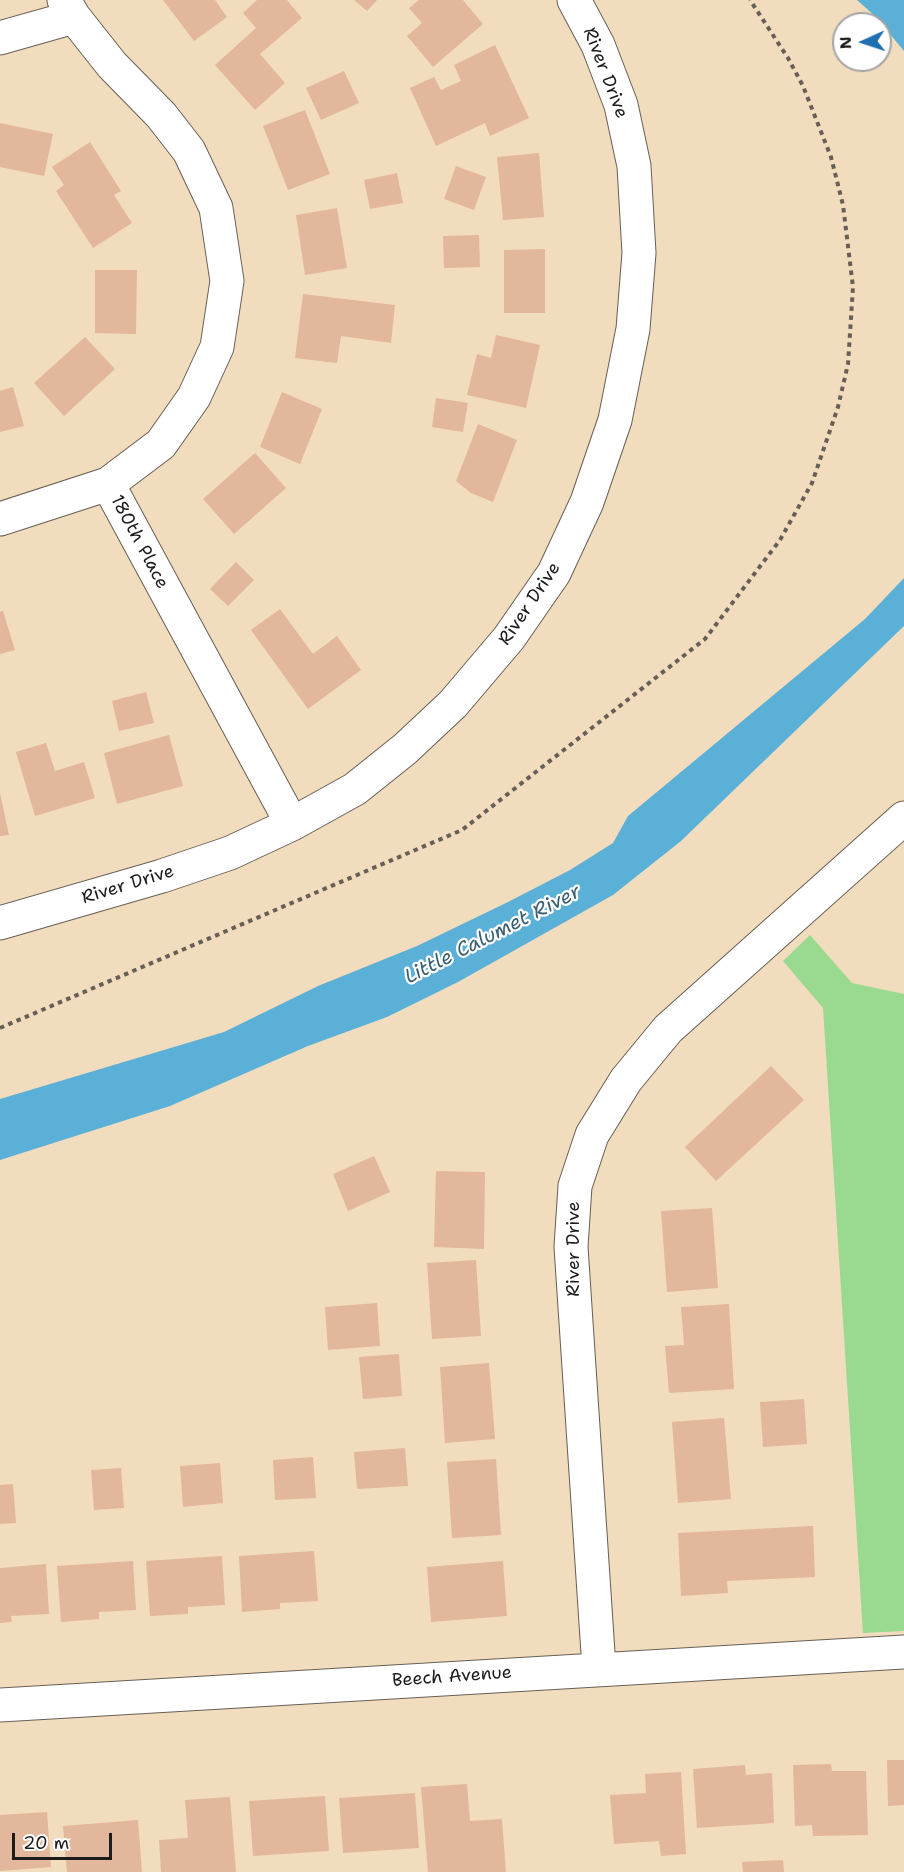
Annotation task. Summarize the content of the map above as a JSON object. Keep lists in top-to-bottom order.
{
  "streets": {
    "street": ["River Drive", "180th Place", "Beech Avenue"]
  },
  "crossings": [
    ["River Drive", "180th Place"],
    ["River Drive", "Beech Avenue"]
  ],
  "water": ["Little Calumet River"],
  "scale_bar": "20 m",
  "north": "left"
}
